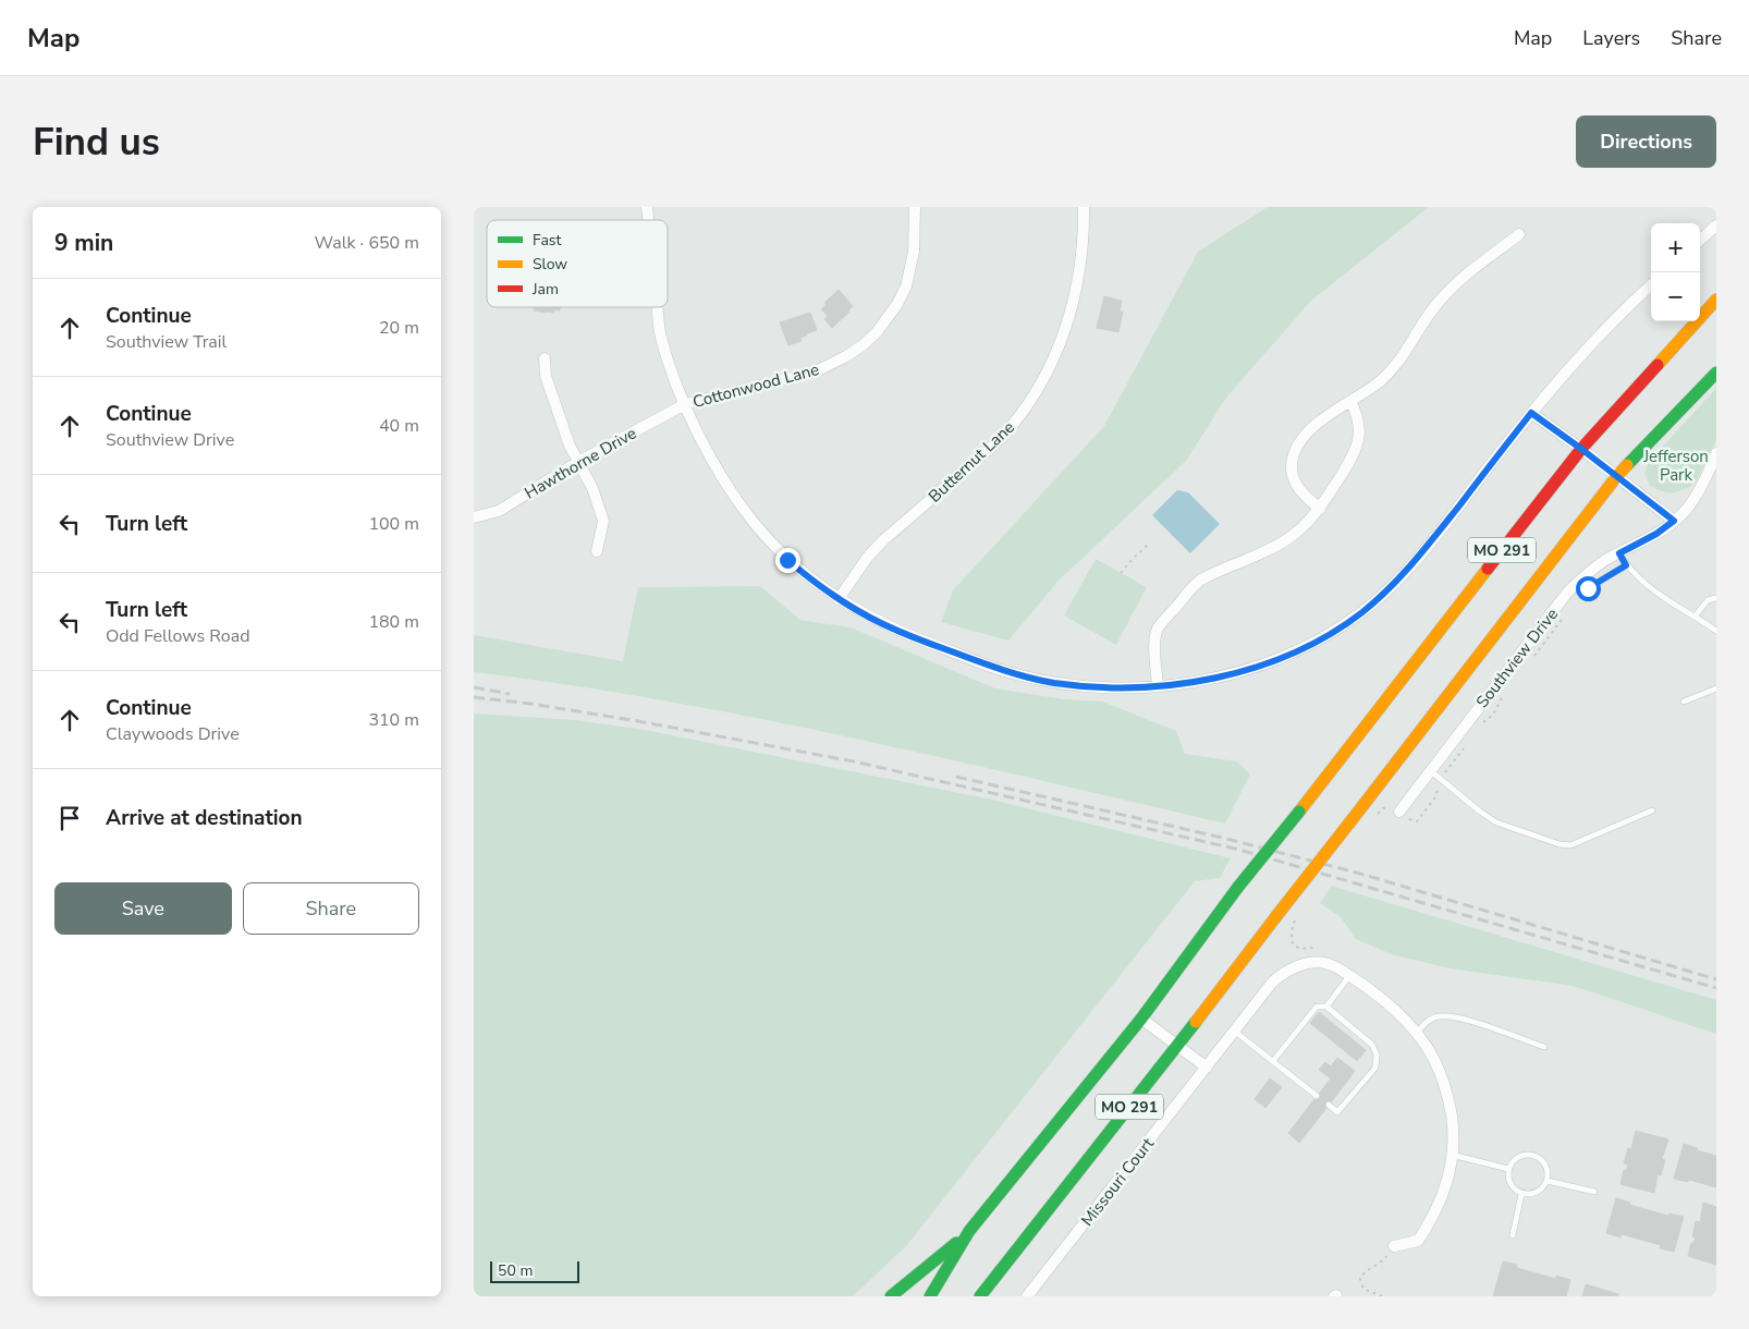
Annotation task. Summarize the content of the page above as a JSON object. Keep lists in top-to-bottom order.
{
  "streets": {
    "highway": ["MO 291"],
    "street": [
      "Cottonwood Lane",
      "Butternut Lane",
      "Hawthorne Drive",
      "Southview Drive",
      "Missouri Court"
    ]
  },
  "crossings": [
    ["Cottonwood Lane", "Hawthorne Drive"]
  ],
  "parks": ["Jefferson Park"],
  "legend": ["Fast", "Slow", "Jam"],
  "scale_bar": "50 m",
  "page": {
    "header": "Map",
    "nav": ["Map", "Layers", "Share"],
    "buttons": [
      "Directions",
      ["Save", "Share"]
    ],
    "title": "Find us",
    "heading": ["9 min", "Walk · 650 m"],
    "map_buttons": ["+", "−"],
    "list": [
      ["Continue", "Southview Trail", "20 m"],
      ["Continue", "Southview Drive", "40 m"],
      ["Turn left", "100 m"],
      ["Turn left", "Odd Fellows Road", "180 m"],
      ["Continue", "Claywoods Drive", "310 m"],
      "Arrive at destination"
    ],
    "scale": "50 m"
  }
}
